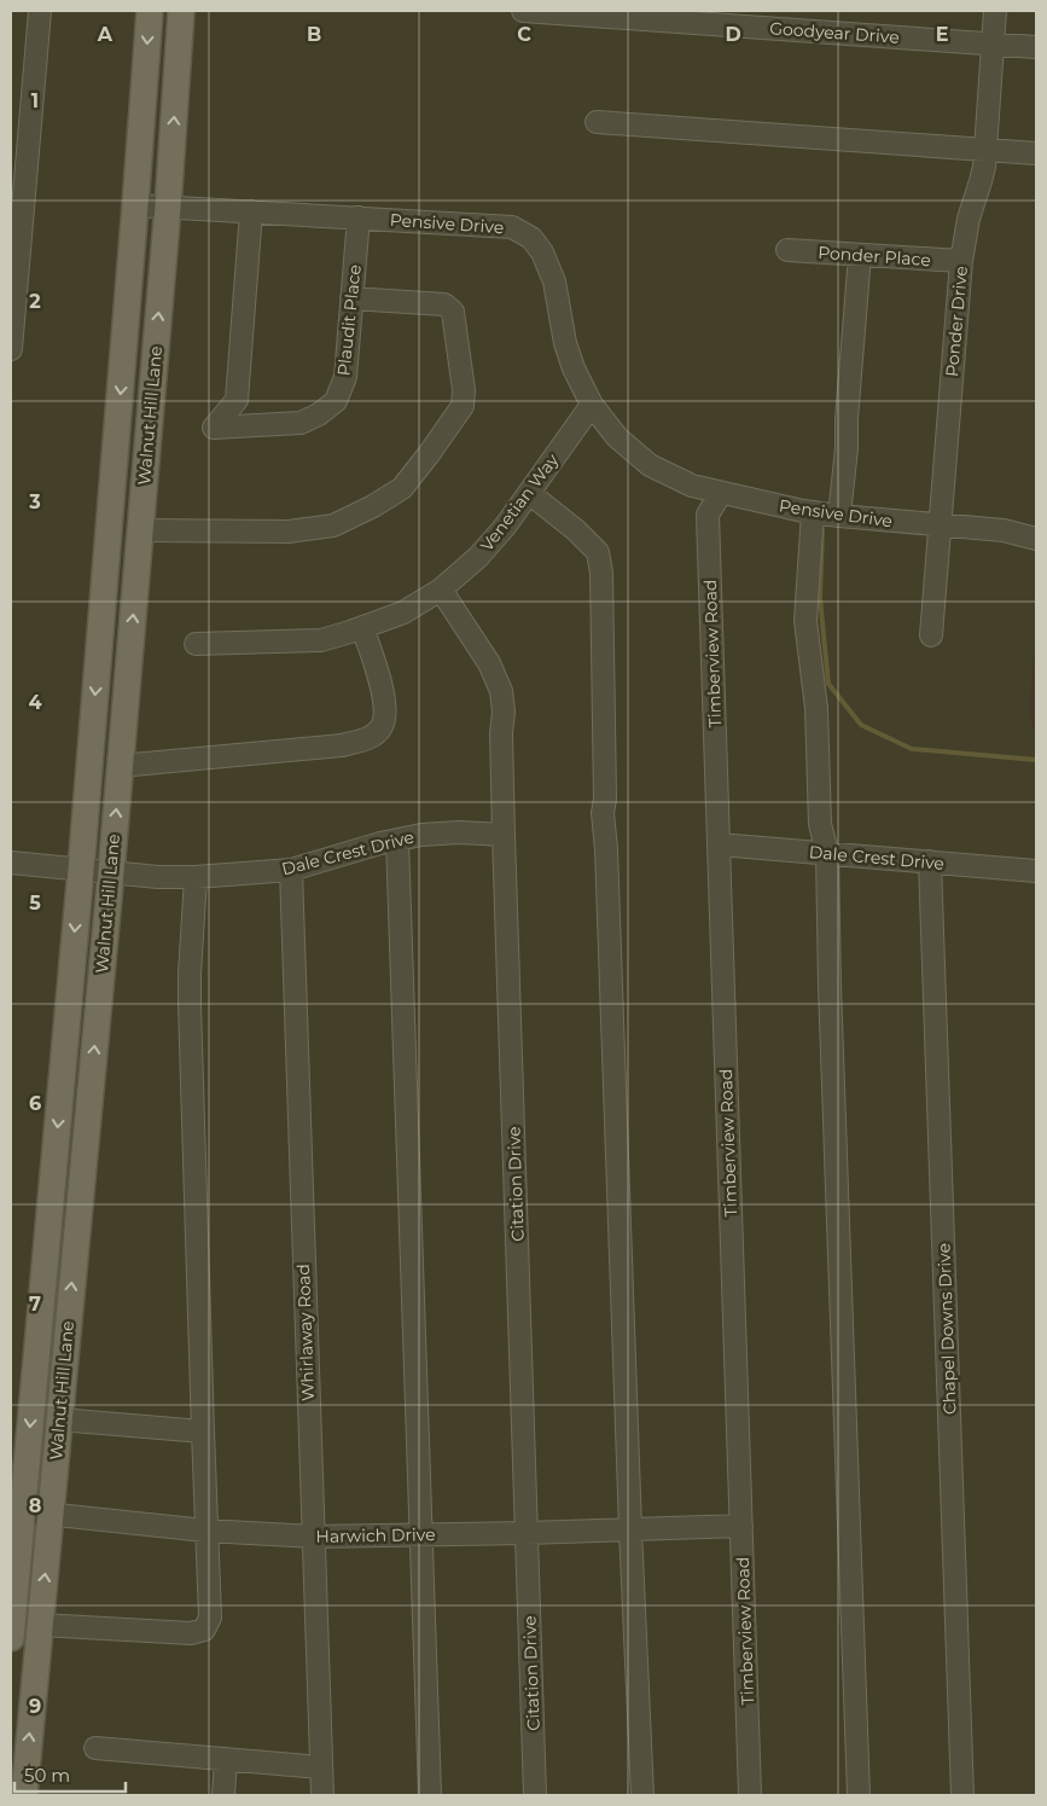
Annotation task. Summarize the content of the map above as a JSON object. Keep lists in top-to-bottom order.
{
  "streets": {
    "main road": ["Walnut Hill Lane"],
    "street": [
      "Goodyear Drive",
      "Pensive Drive",
      "Ponder Place",
      "Plaudit Place",
      "Ponder Drive",
      "Venetian Way",
      "Timberview Road",
      "Dale Crest Drive",
      "Citation Drive",
      "Chapel Downs Drive",
      "Whirlaway Road",
      "Harwich Drive"
    ]
  },
  "crossings": [
    ["Goodyear Drive", "Ponder Drive"],
    ["Pensive Drive", "Plaudit Place"],
    ["Pensive Drive", "Ponder Drive"],
    ["Pensive Drive", "Walnut Hill Lane"],
    ["Pensive Drive", "Venetian Way"],
    ["Pensive Drive", "Timberview Road"],
    ["Ponder Place", "Ponder Drive"],
    ["Walnut Hill Lane", "Dale Crest Drive"],
    ["Walnut Hill Lane", "Harwich Drive"],
    ["Venetian Way", "Citation Drive"],
    ["Timberview Road", "Dale Crest Drive"],
    ["Timberview Road", "Harwich Drive"],
    ["Dale Crest Drive", "Citation Drive"],
    ["Dale Crest Drive", "Chapel Downs Drive"],
    ["Dale Crest Drive", "Whirlaway Road"],
    ["Citation Drive", "Harwich Drive"],
    ["Whirlaway Road", "Harwich Drive"]
  ],
  "scale_bar": "50 m",
  "grid": {
    "columns": [
      "A",
      "B",
      "C",
      "D",
      "E"
    ],
    "rows": [
      "1",
      "2",
      "3",
      "4",
      "5",
      "6",
      "7",
      "8",
      "9"
    ]
  }
}
